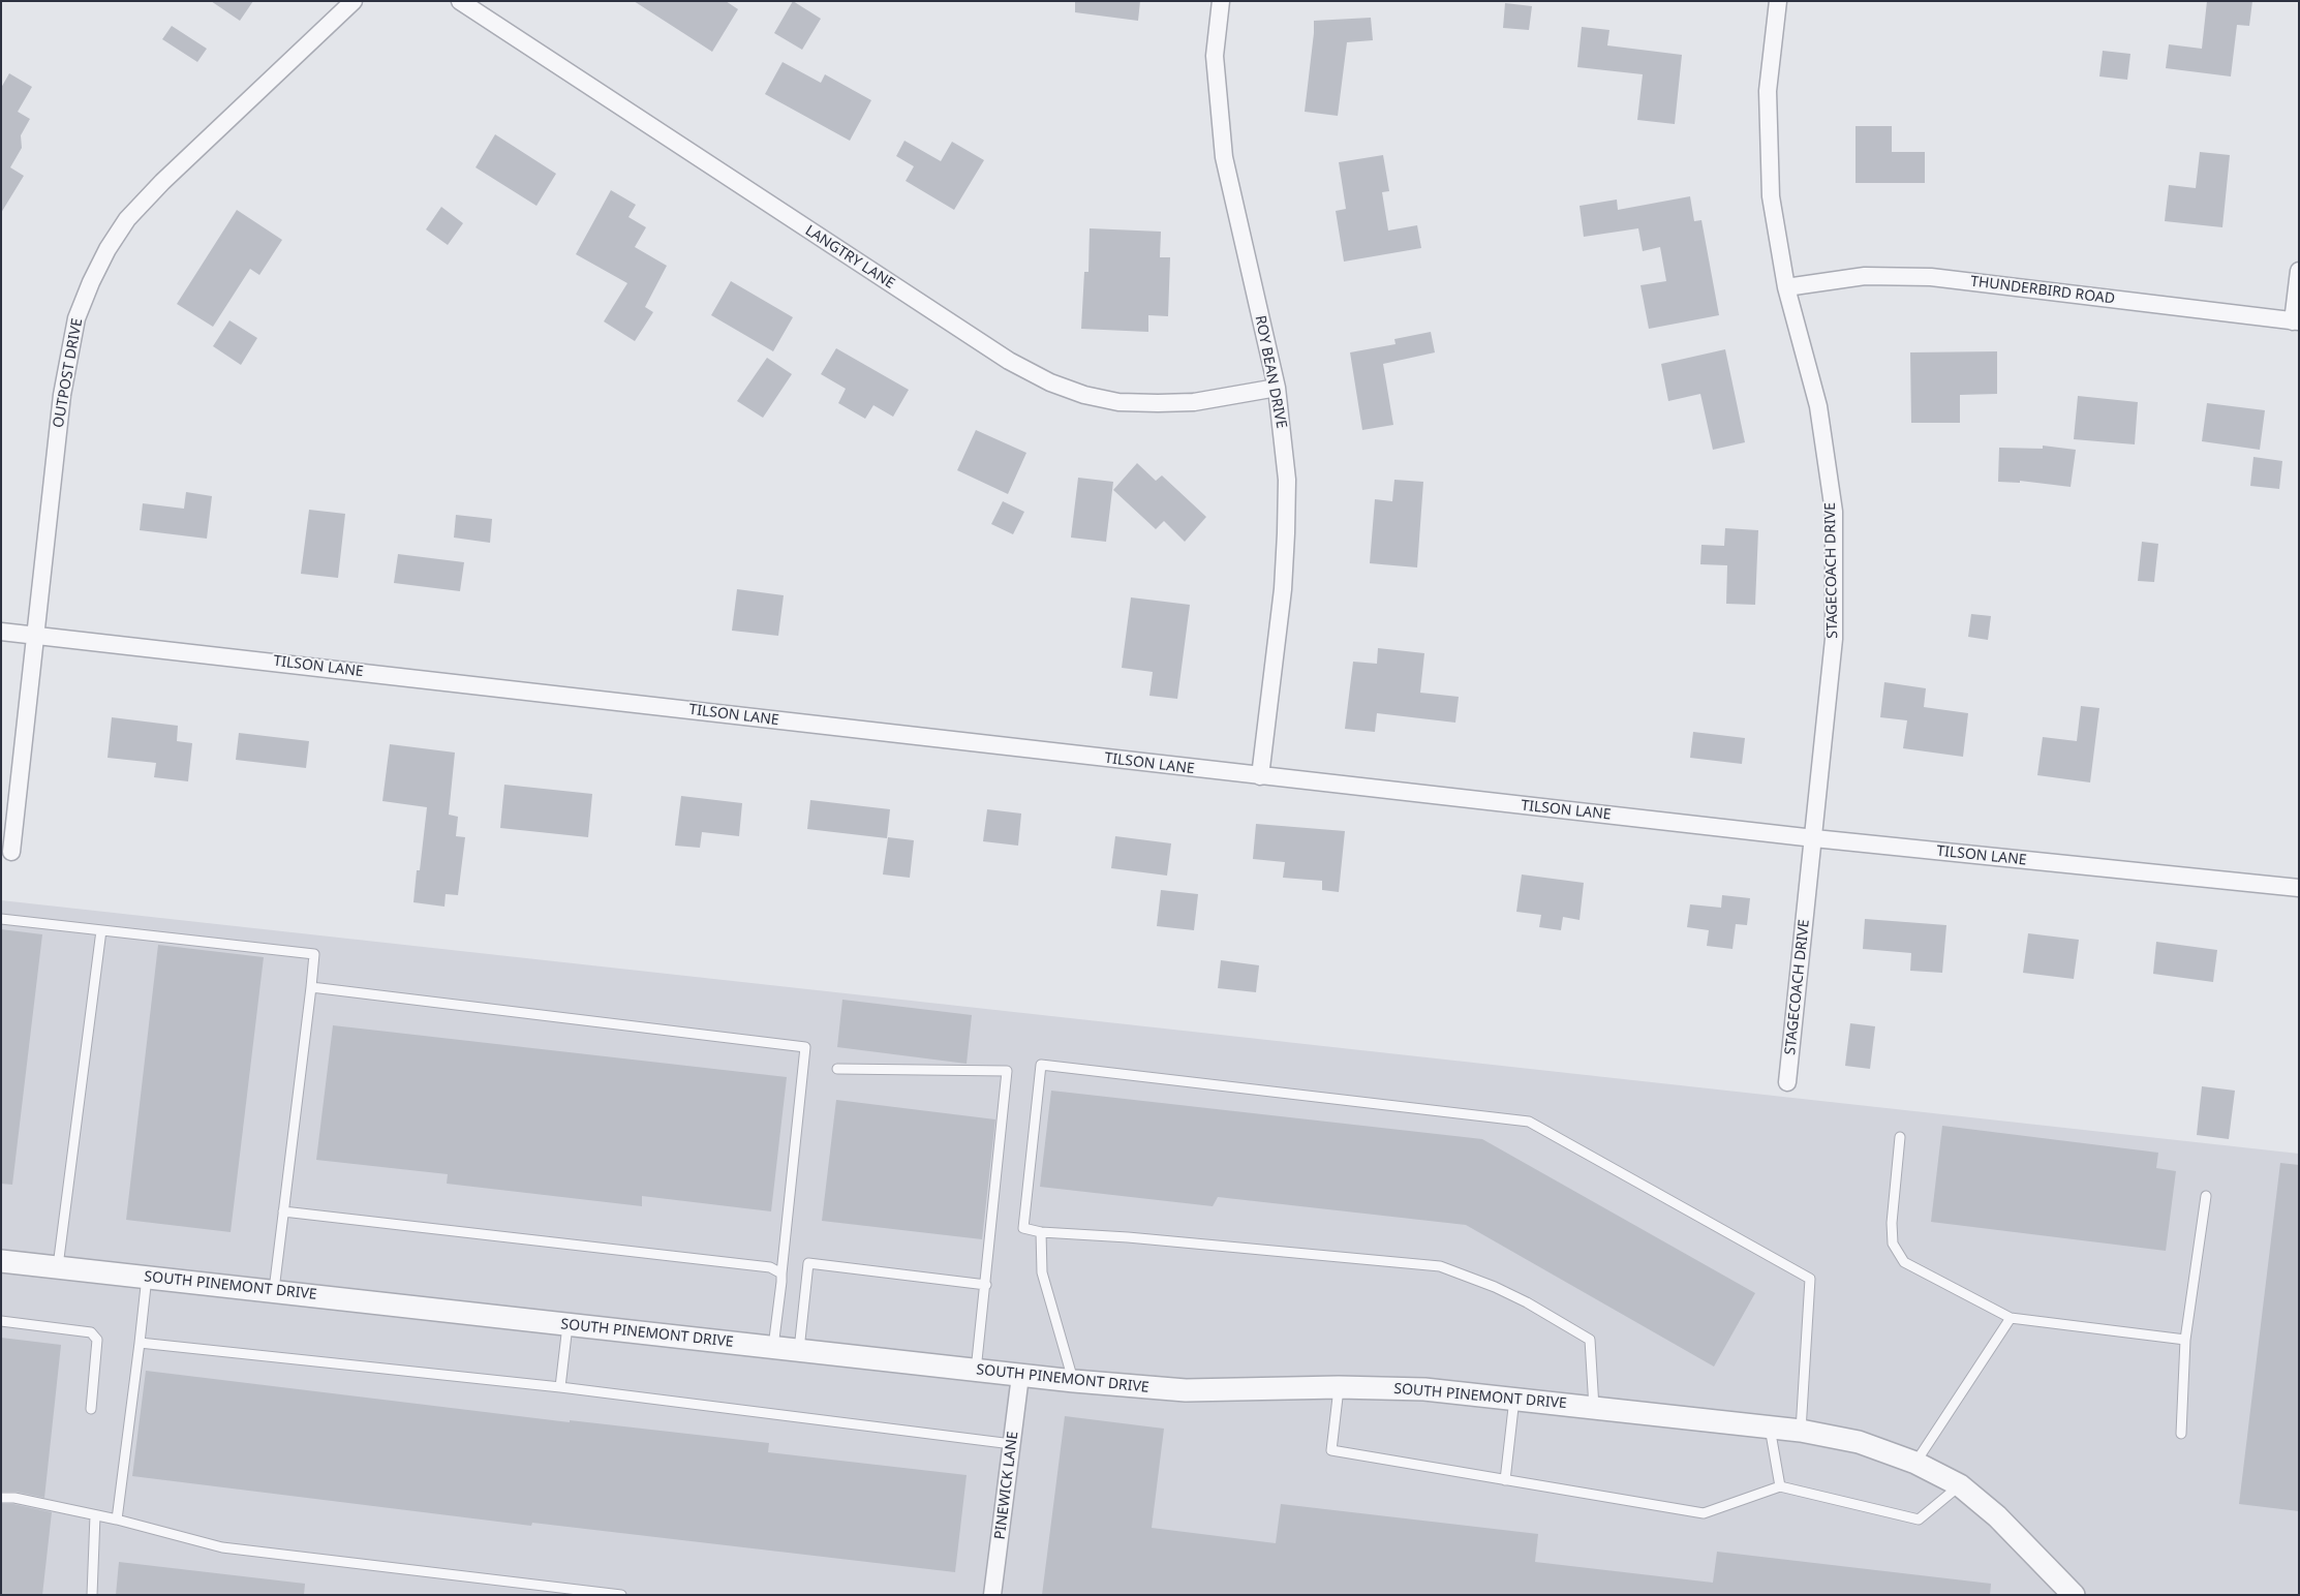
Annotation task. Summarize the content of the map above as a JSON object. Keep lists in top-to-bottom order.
{
  "streets": {
    "street": [
      "LANGTRY LANE",
      "THUNDERBIRD ROAD",
      "ROY BEAN DRIVE",
      "OUTPOST DRIVE",
      "STAGECOACH DRIVE",
      "TILSON LANE",
      "SOUTH PINEMONT DRIVE",
      "PINEWICK LANE"
    ]
  },
  "crossings": [
    ["LANGTRY LANE", "ROY BEAN DRIVE"],
    ["THUNDERBIRD ROAD", "STAGECOACH DRIVE"],
    ["ROY BEAN DRIVE", "TILSON LANE"],
    ["OUTPOST DRIVE", "TILSON LANE"],
    ["STAGECOACH DRIVE", "TILSON LANE"],
    ["SOUTH PINEMONT DRIVE", "PINEWICK LANE"]
  ]
}
